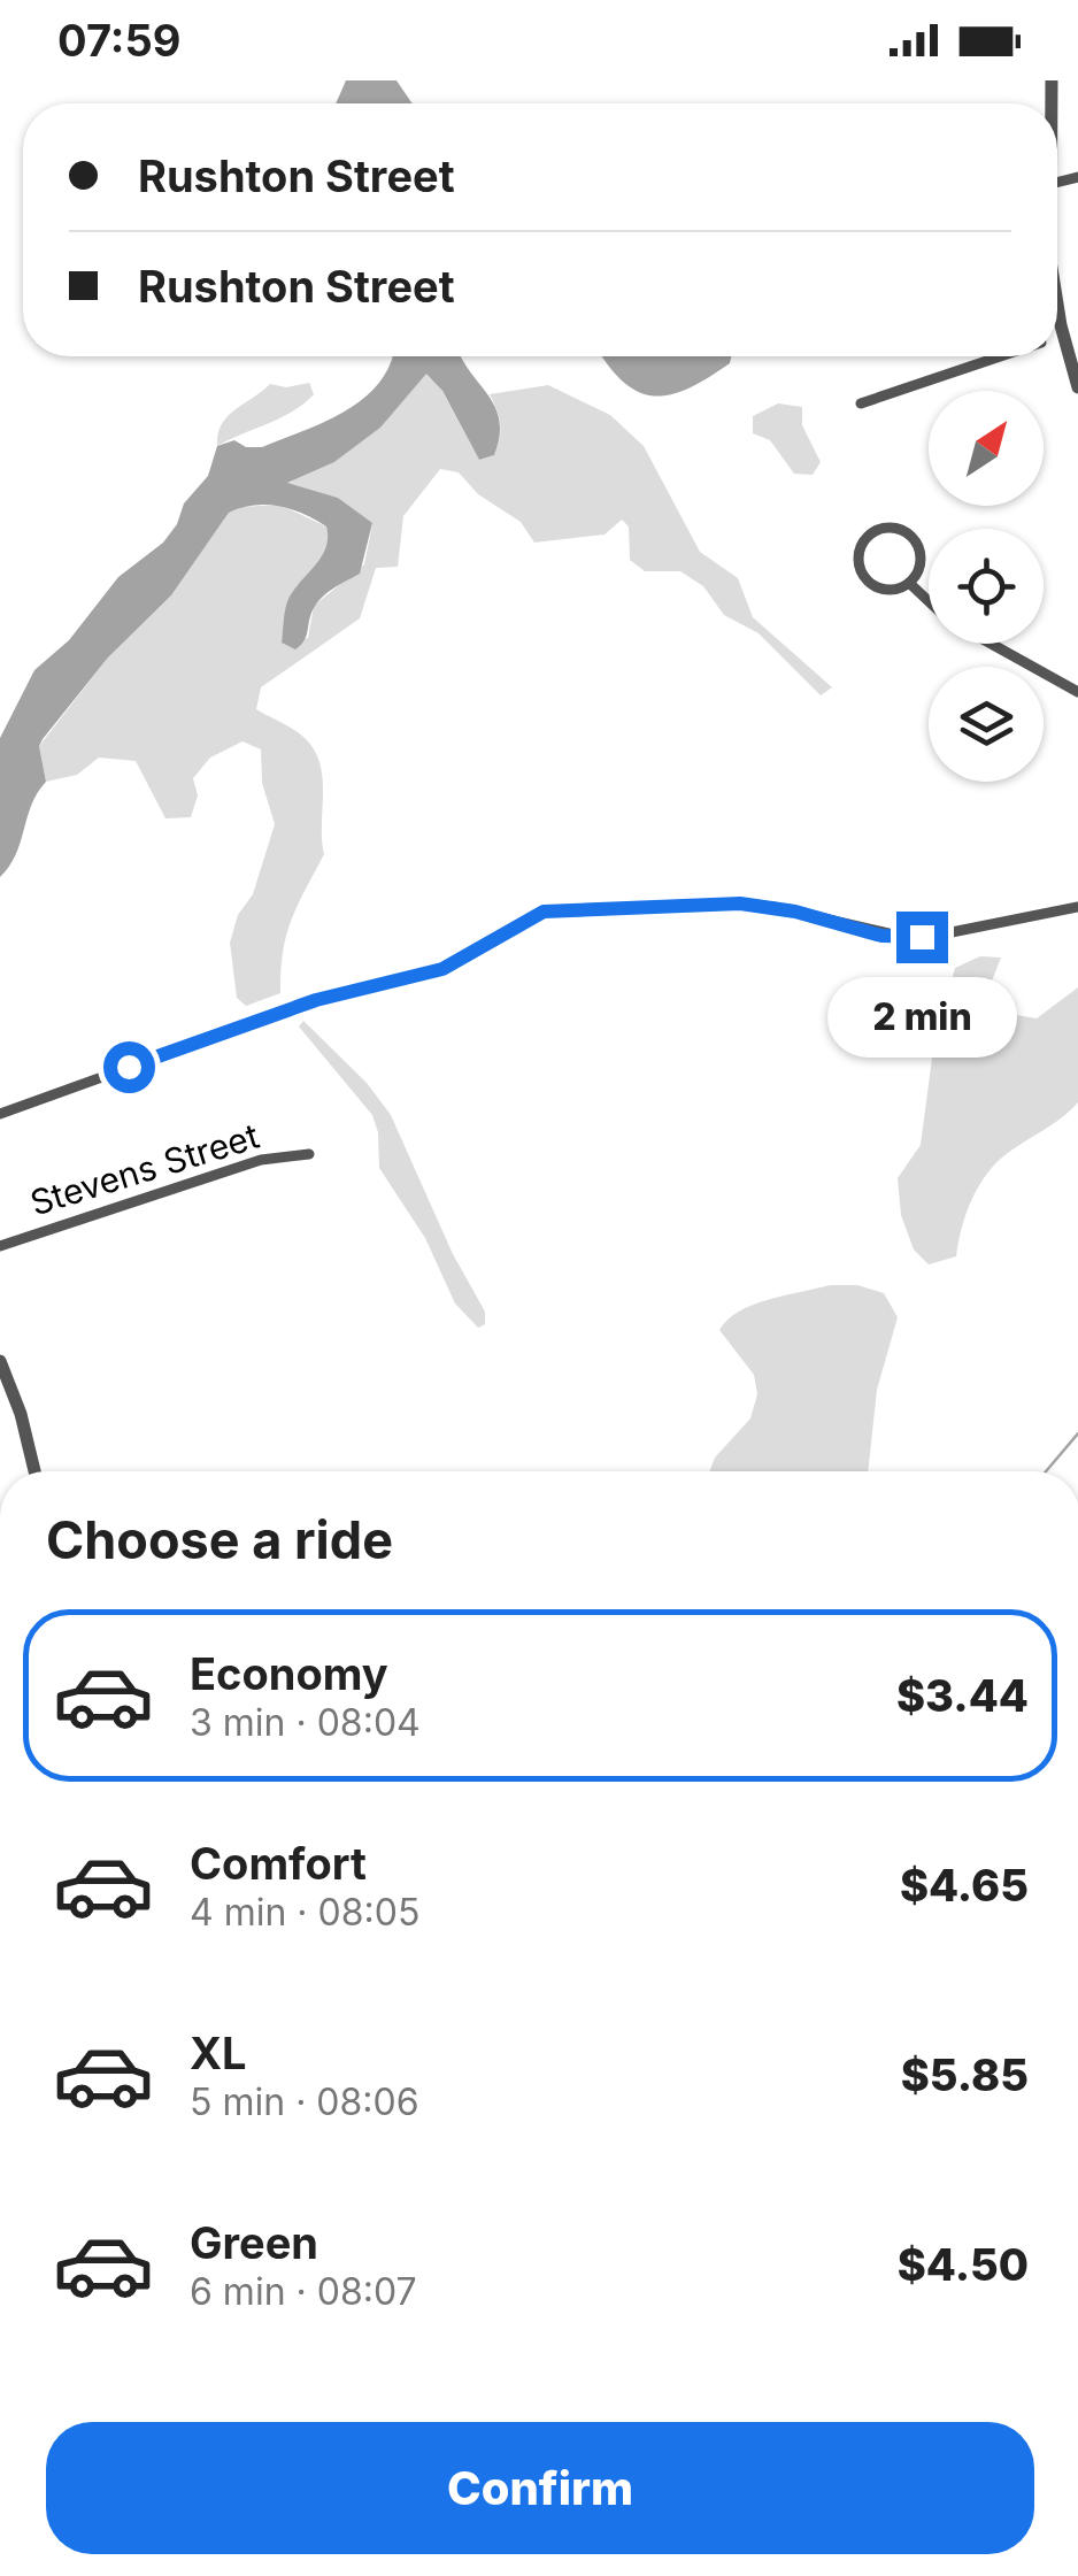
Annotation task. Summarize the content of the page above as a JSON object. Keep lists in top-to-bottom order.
{
  "streets": {
    "street": ["Stevens Street"]
  },
  "north": "top right",
  "page": {
    "status": "07:59",
    "banner": ["Rushton Street", "Rushton Street"],
    "bubble": "2 min",
    "heading": "Choose a ride",
    "list": [
      {
        "name": "Economy",
        "note": "3 min · 08:04",
        "value": "$3.44"
      },
      {
        "name": "Comfort",
        "note": "4 min · 08:05",
        "value": "$4.65"
      },
      {
        "name": "XL",
        "note": "5 min · 08:06",
        "value": "$5.85"
      },
      {
        "name": "Green",
        "note": "6 min · 08:07",
        "value": "$4.50"
      }
    ],
    "buttons": "Confirm"
  }
}
